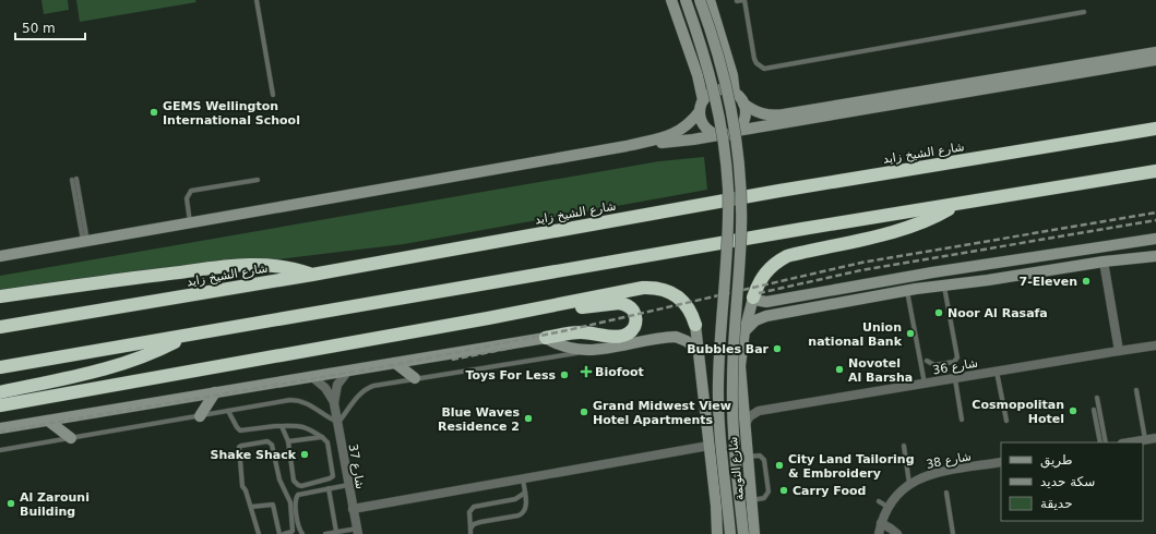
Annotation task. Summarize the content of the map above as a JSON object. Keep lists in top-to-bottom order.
{
  "streets": {
    "highway": ["شارع الشيخ زايد"],
    "street": [
      "شارع 36",
      "شارع 38",
      "شارع 37",
      "شارع الثويمة"
    ]
  },
  "places": {
    "other": [
      "GEMS Wellington International School",
      "7-Eleven",
      "Noor Al Rasafa",
      "Union national Bank",
      "Bubbles Bar",
      "Novotel Al Barsha",
      "Toys For Less",
      "Cosmopolitan Hotel",
      "Grand Midwest View Hotel Apartments",
      "Blue Waves Residence 2",
      "Shake Shack",
      "City Land Tailoring & Embroidery",
      "Carry Food",
      "Al Zarouni Building"
    ],
    "health": ["Biofoot"]
  },
  "legend": ["طريق", "سكة حديد", "حديقة"],
  "scale_bar": "50 m"
}
